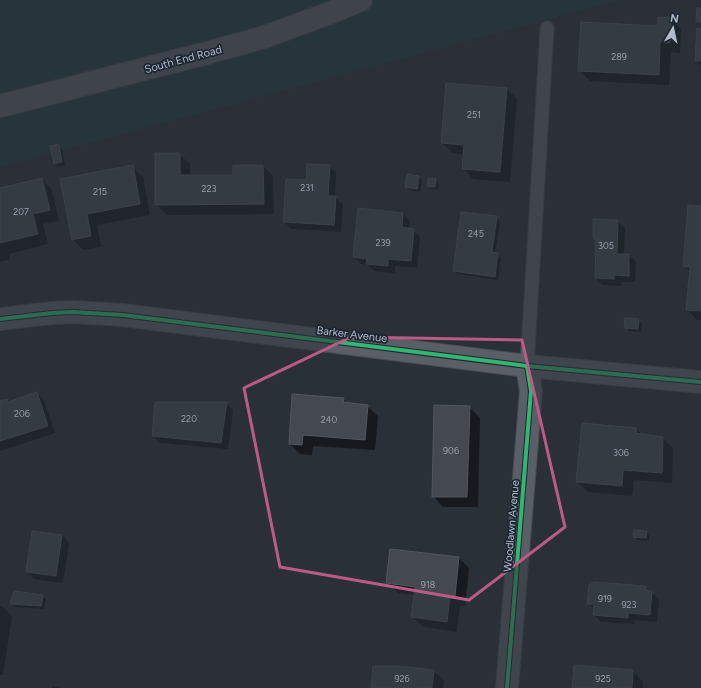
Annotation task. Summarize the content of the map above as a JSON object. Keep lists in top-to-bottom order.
{
  "streets": {
    "main road": ["South End Road"],
    "street": ["Barker Avenue", "Woodlawn Avenue"]
  },
  "crossings": [
    ["Barker Avenue", "Woodlawn Avenue"]
  ],
  "house_numbers": [
    "289",
    "251",
    "231",
    "223",
    "215",
    "207",
    "245",
    "239",
    "305",
    "206",
    "220",
    "240",
    "906",
    "306",
    "918",
    "919",
    "923",
    "926",
    "925"
  ],
  "north": "top"
}
